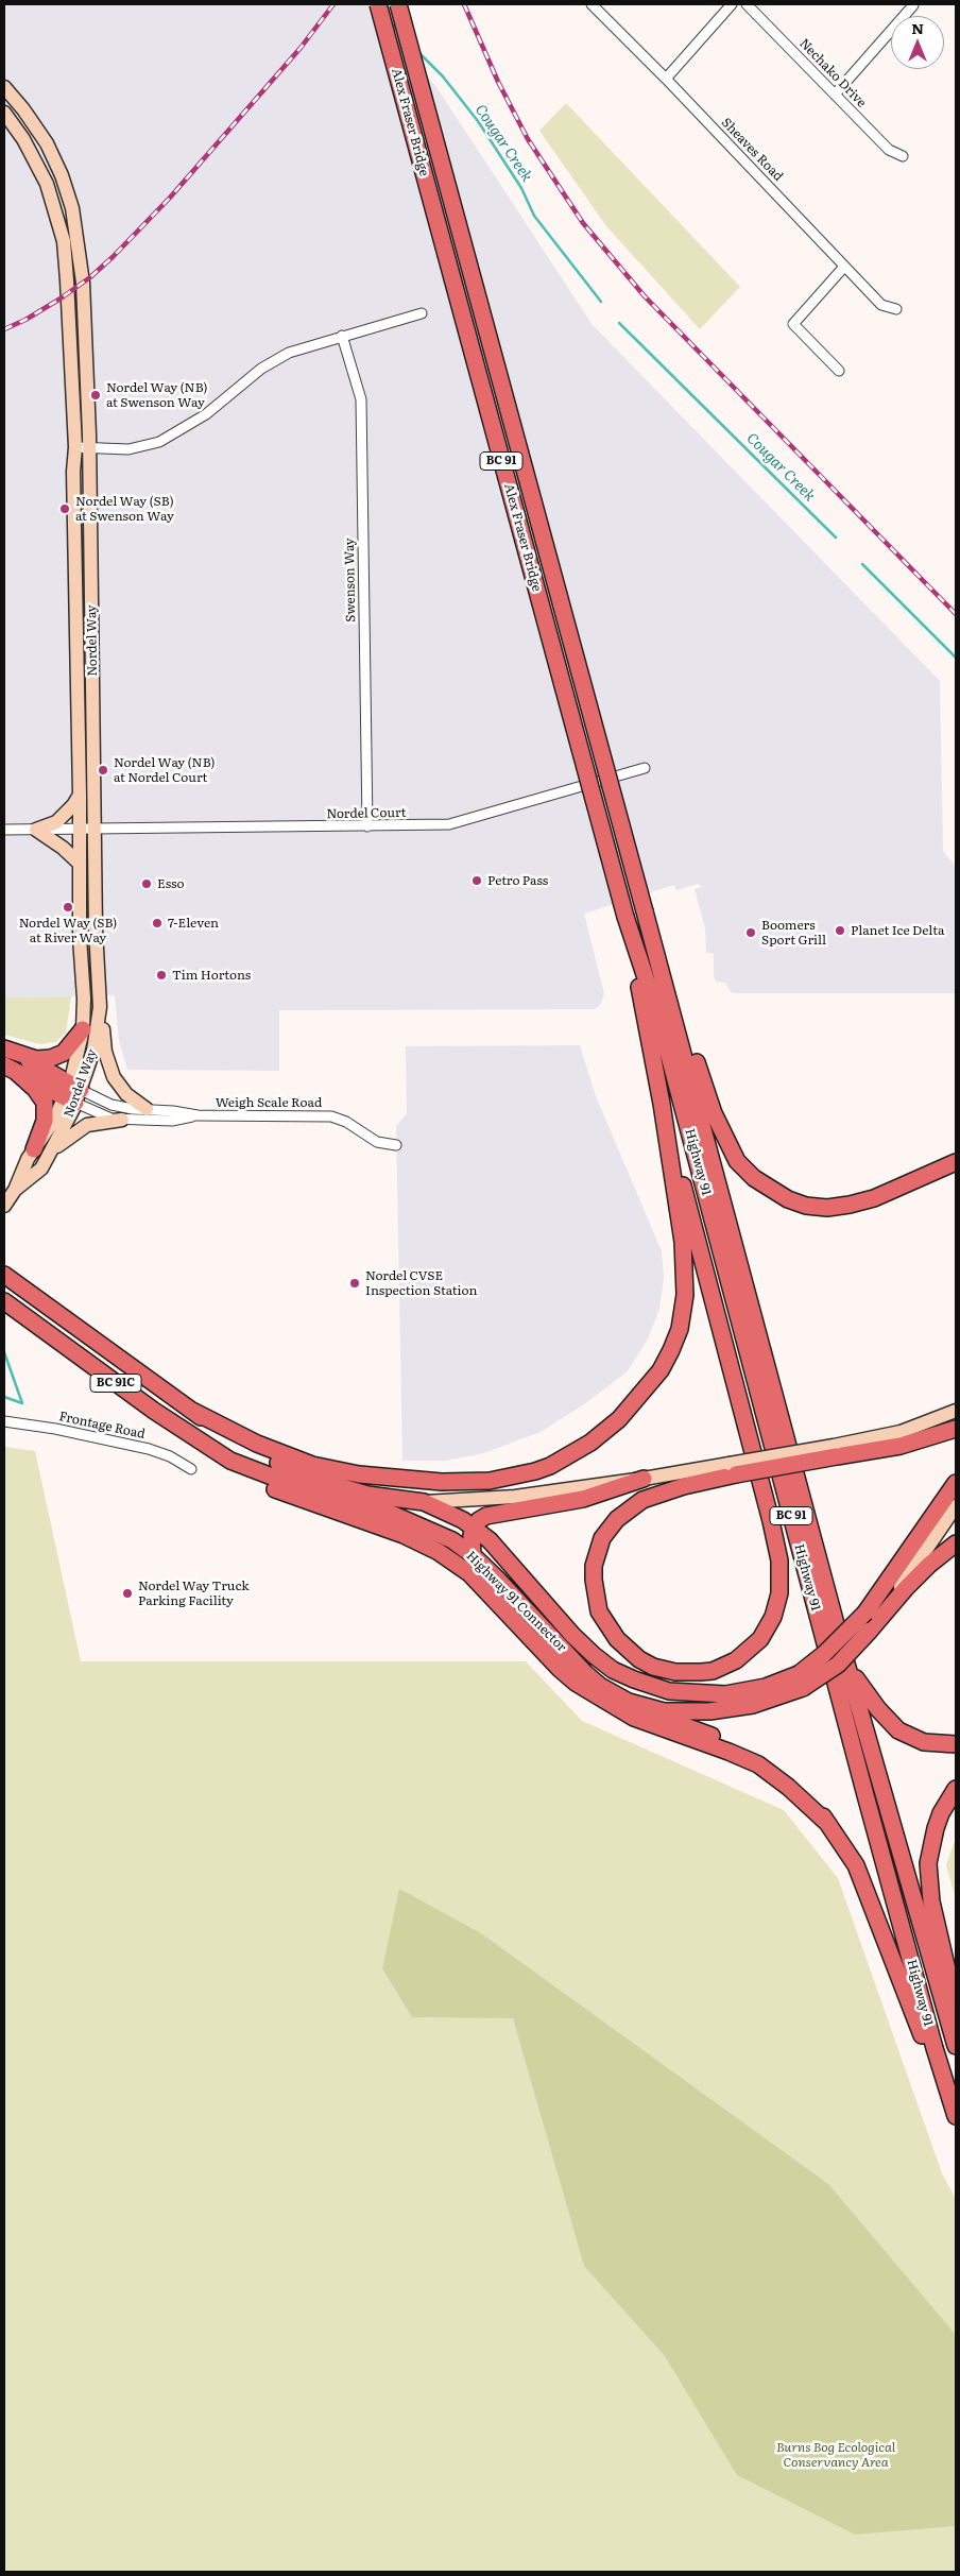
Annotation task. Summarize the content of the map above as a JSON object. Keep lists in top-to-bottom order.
{
  "streets": {
    "highway": [
      "Alex Fraser Bridge",
      "BC 91",
      "Highway 91",
      "BC 91C",
      "Highway 91 Connector"
    ],
    "street": [
      "Nechako Drive",
      "Sheaves Road",
      "Swenson Way",
      "Nordel Way",
      "Nordel Court",
      "Weigh Scale Road",
      "Frontage Road"
    ]
  },
  "crossings": [
    ["Alex Fraser Bridge", "Highway 91"],
    ["Swenson Way", "Nordel Court"],
    ["Nordel Way", "Nordel Court"],
    ["Nordel Way", "Weigh Scale Road"]
  ],
  "water": ["Cougar Creek"],
  "parks": ["Burns Bog Ecological Conservancy Area"],
  "places": [
    "Nordel Way (NB) at Swenson Way",
    "Nordel Way (SB) at Swenson Way",
    "Nordel Way (NB) at Nordel Court",
    "Petro Pass",
    "Esso",
    "Nordel Way (SB) at River Way",
    "7-Eleven",
    "Planet Ice Delta",
    "Boomers Sport Grill",
    "Tim Hortons",
    "Nordel CVSE Inspection Station",
    "Nordel Way Truck Parking Facility"
  ],
  "north": "top"
}
